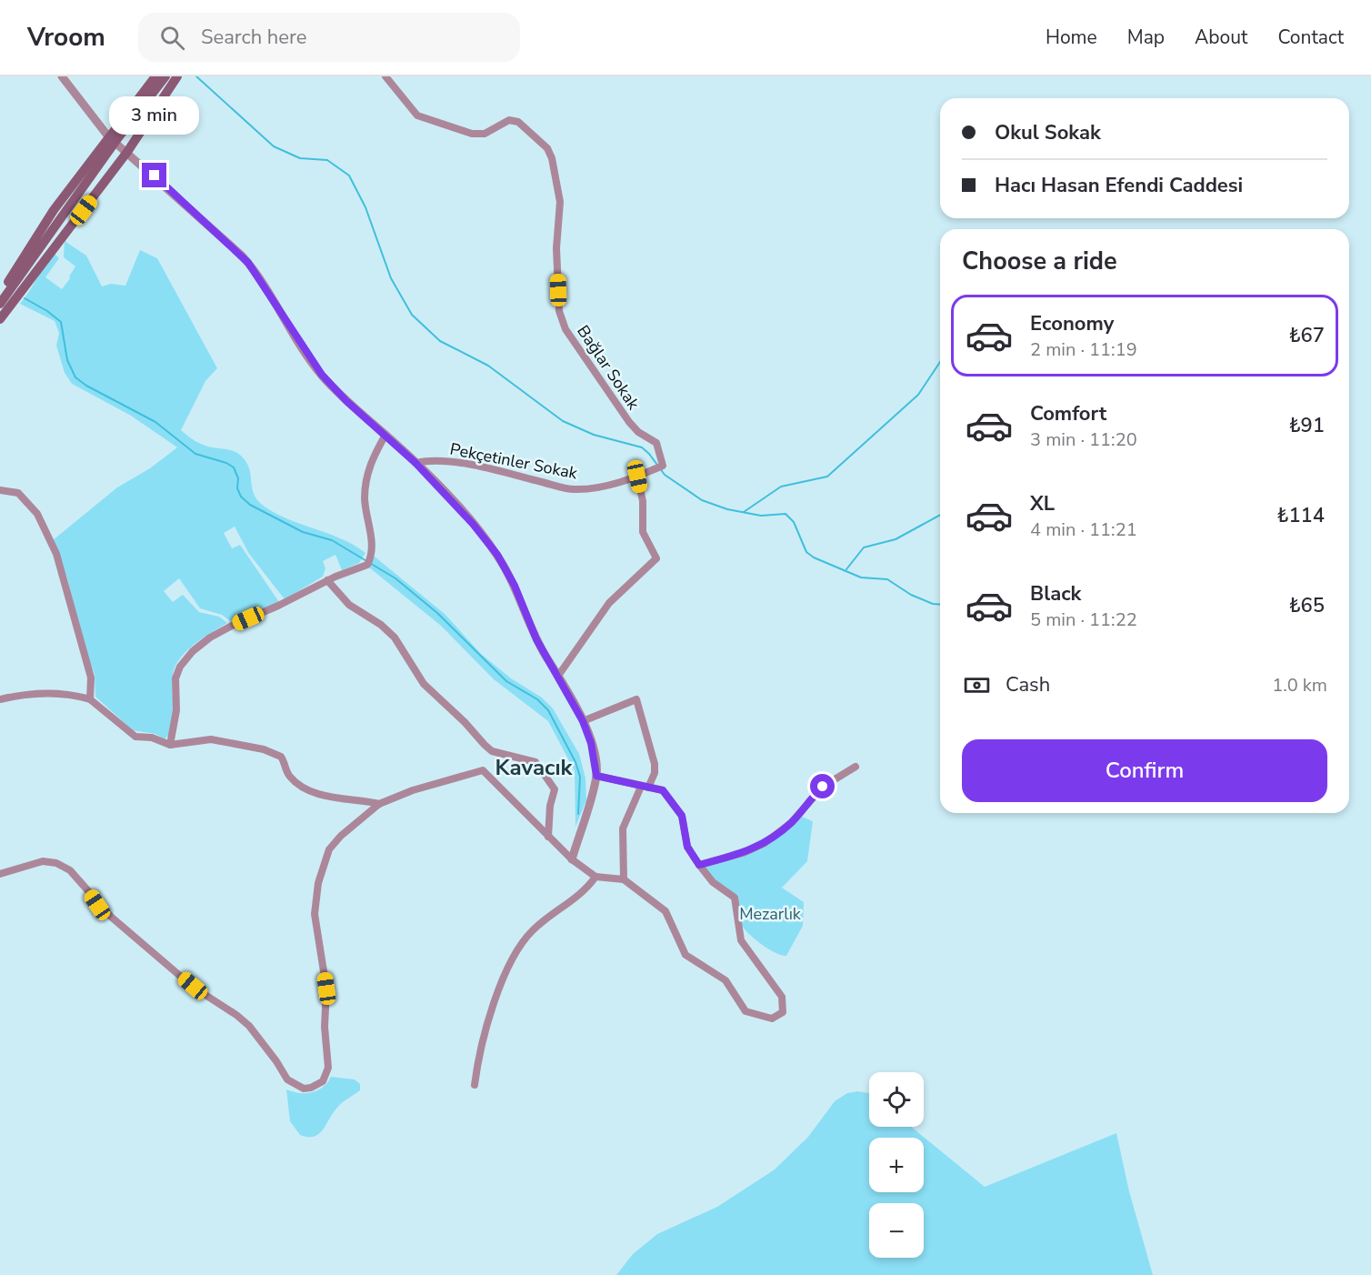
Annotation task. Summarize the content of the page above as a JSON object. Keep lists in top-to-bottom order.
{
  "streets": {
    "street": ["Bağlar Sokak", "Pekçetinler Sokak"]
  },
  "crossings": [
    ["Bağlar Sokak", "Pekçetinler Sokak"]
  ],
  "districts": ["Kavacık"],
  "parks": ["Mezarlık"],
  "page": {
    "header": "Vroom",
    "search": "Search here",
    "nav": [
      "Home",
      "Map",
      "About",
      "Contact"
    ],
    "bubble": "3 min",
    "banner": ["Okul Sokak", "Hacı Hasan Efendi Caddesi"],
    "heading": "Choose a ride",
    "list": [
      {
        "name": "Economy",
        "note": "2 min · 11:19",
        "value": "₺67"
      },
      {
        "name": "Comfort",
        "note": "3 min · 11:20",
        "value": "₺91"
      },
      {
        "name": "XL",
        "note": "4 min · 11:21",
        "value": "₺114"
      },
      {
        "name": "Black",
        "note": "5 min · 11:22",
        "value": "₺65"
      }
    ],
    "pay": ["Cash", "1.0 km"],
    "buttons": "Confirm",
    "map_buttons": ["+", "−"]
  }
}
